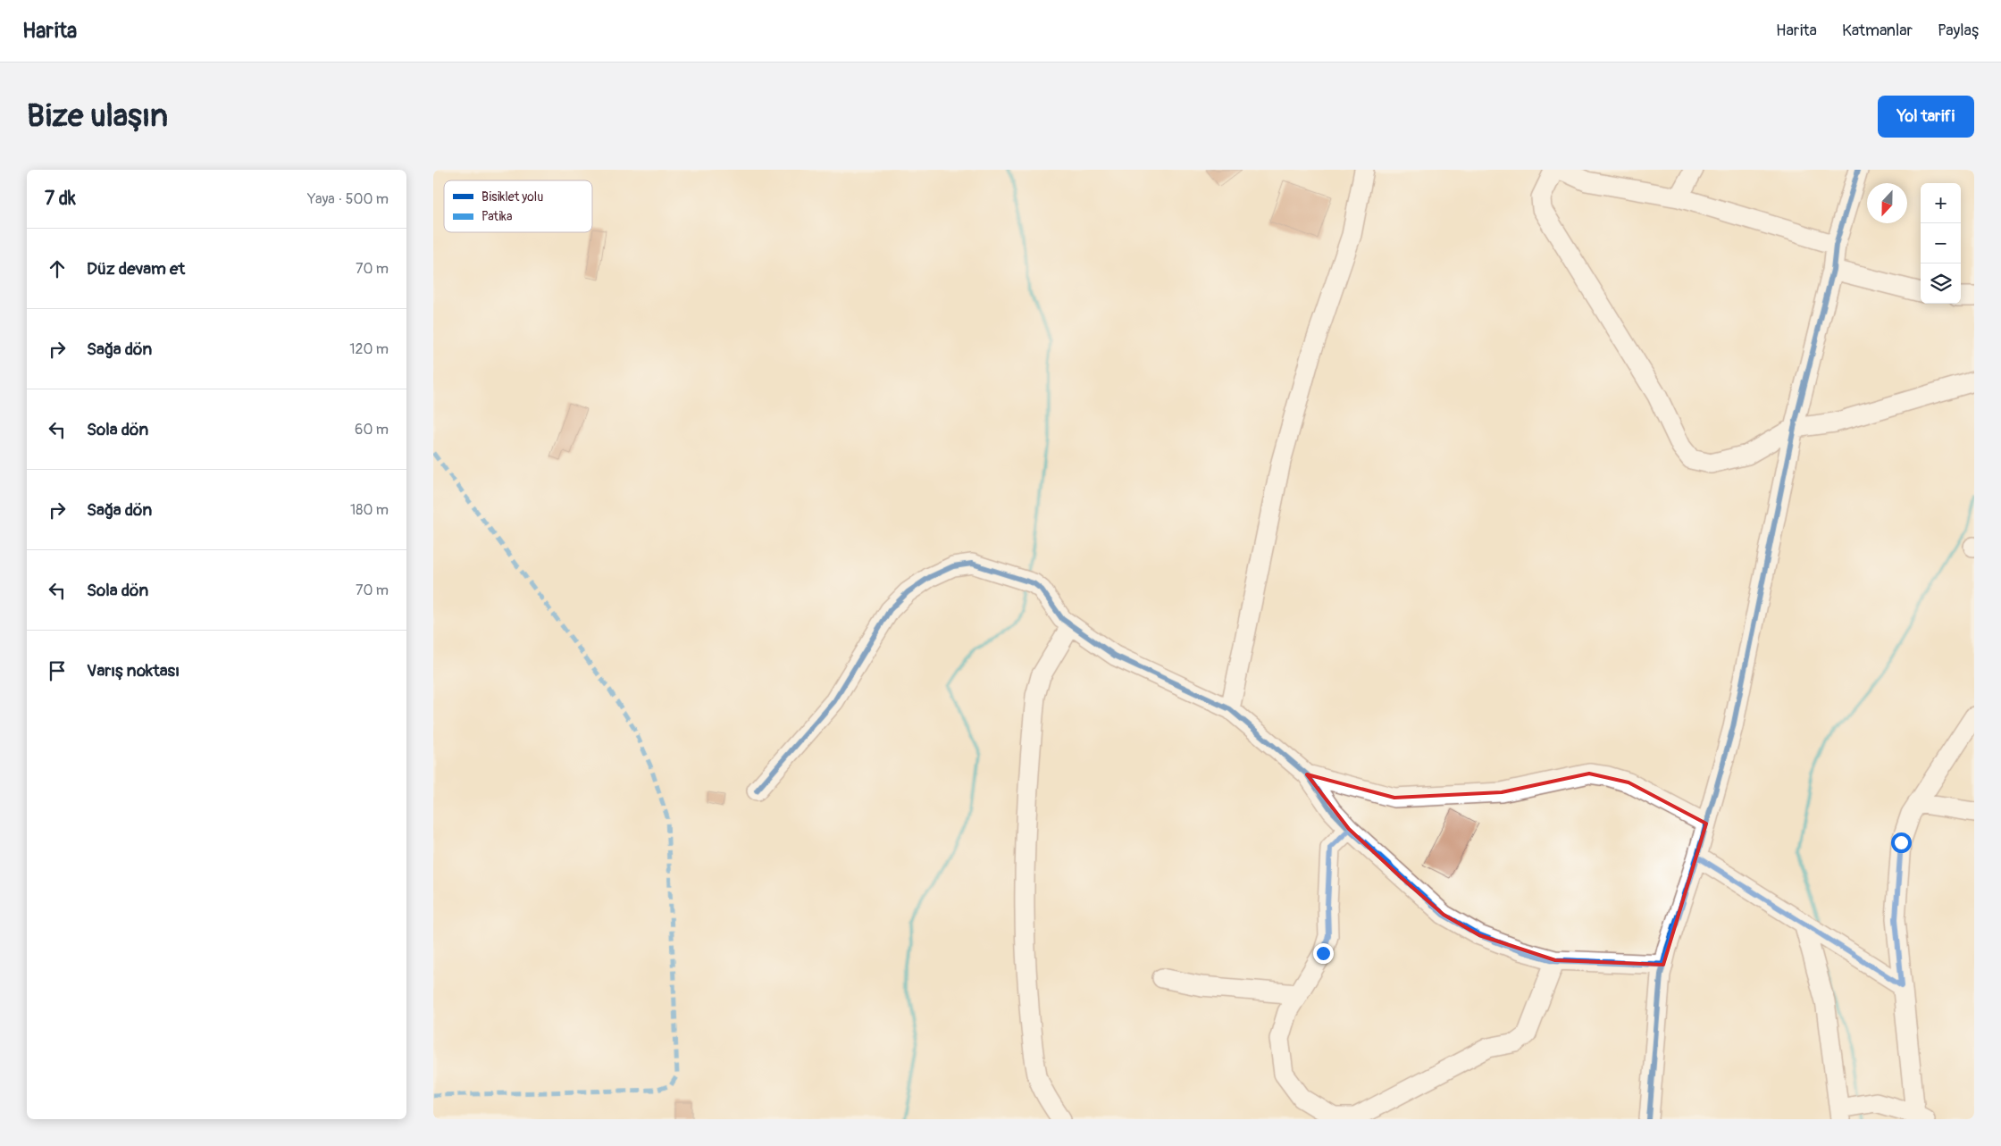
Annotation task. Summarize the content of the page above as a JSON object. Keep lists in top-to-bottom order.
{
  "legend": ["Bisiklet yolu", "Patika"],
  "north": "bottom",
  "page": {
    "header": "Harita",
    "nav": ["Harita", "Katmanlar", "Paylaş"],
    "buttons": "Yol tarifi",
    "title": "Bize ulaşın",
    "heading": ["7 dk", "Yaya · 500 m"],
    "map_buttons": ["+", "−"],
    "list": [
      ["Düz devam et", "70 m"],
      ["Sağa dön", "120 m"],
      ["Sola dön", "60 m"],
      ["Sağa dön", "180 m"],
      ["Sola dön", "70 m"],
      "Varış noktası"
    ]
  }
}
